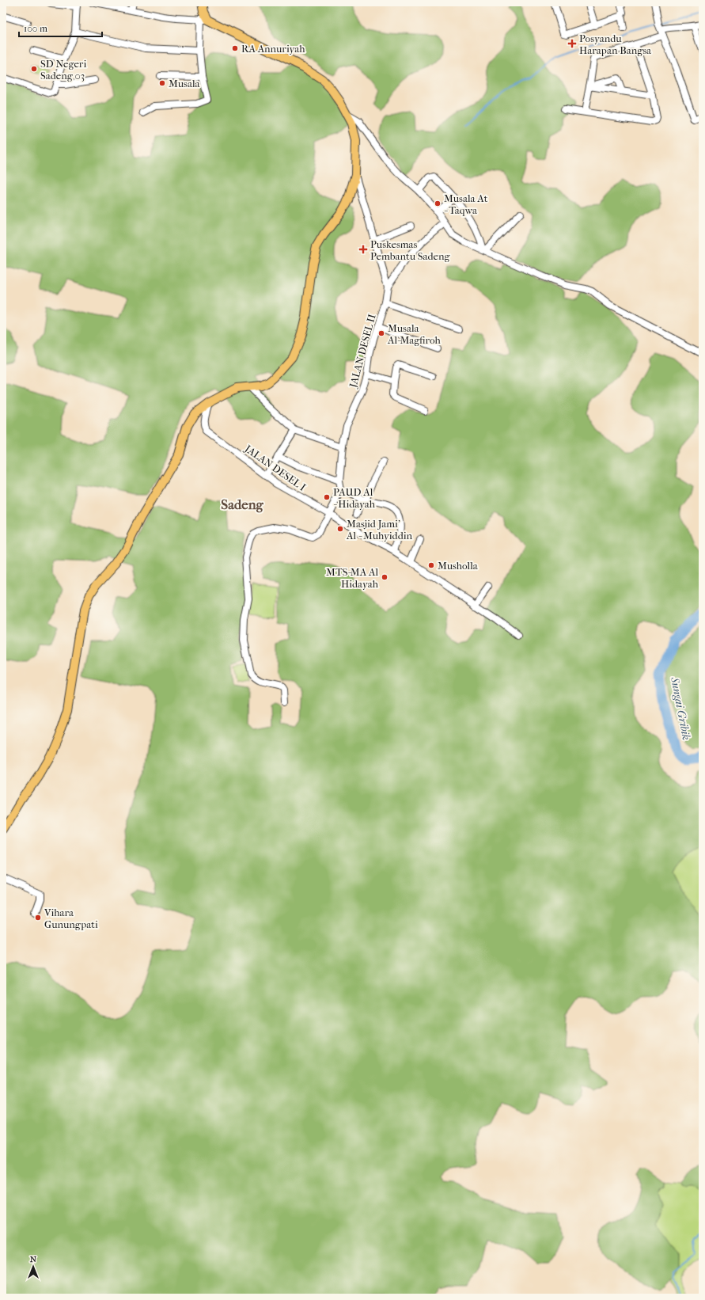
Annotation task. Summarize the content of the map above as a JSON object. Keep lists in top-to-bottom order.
{
  "streets": {
    "street": ["JALAN DESEL II", "JALAN DESEL I"]
  },
  "districts": ["Sadeng"],
  "water": ["Sungai Gribik"],
  "places": {
    "health": ["Posyandu Harapan Bangsa", "Puskesmas Pembantu Sadeng"],
    "other": [
      "RA Annuriyah",
      "SD Negeri Sadeng 03",
      "Musala",
      "Musala At - Taqwa",
      "Musala Al-Magfiroh",
      "PAUD Al - Hidayah",
      "Masjid Jami' Al - Muhyiddin",
      "Musholla",
      "MTS-MA Al Hidayah",
      "Vihara Gunungpati"
    ]
  },
  "scale_bar": "100 m",
  "north": "top"
}
